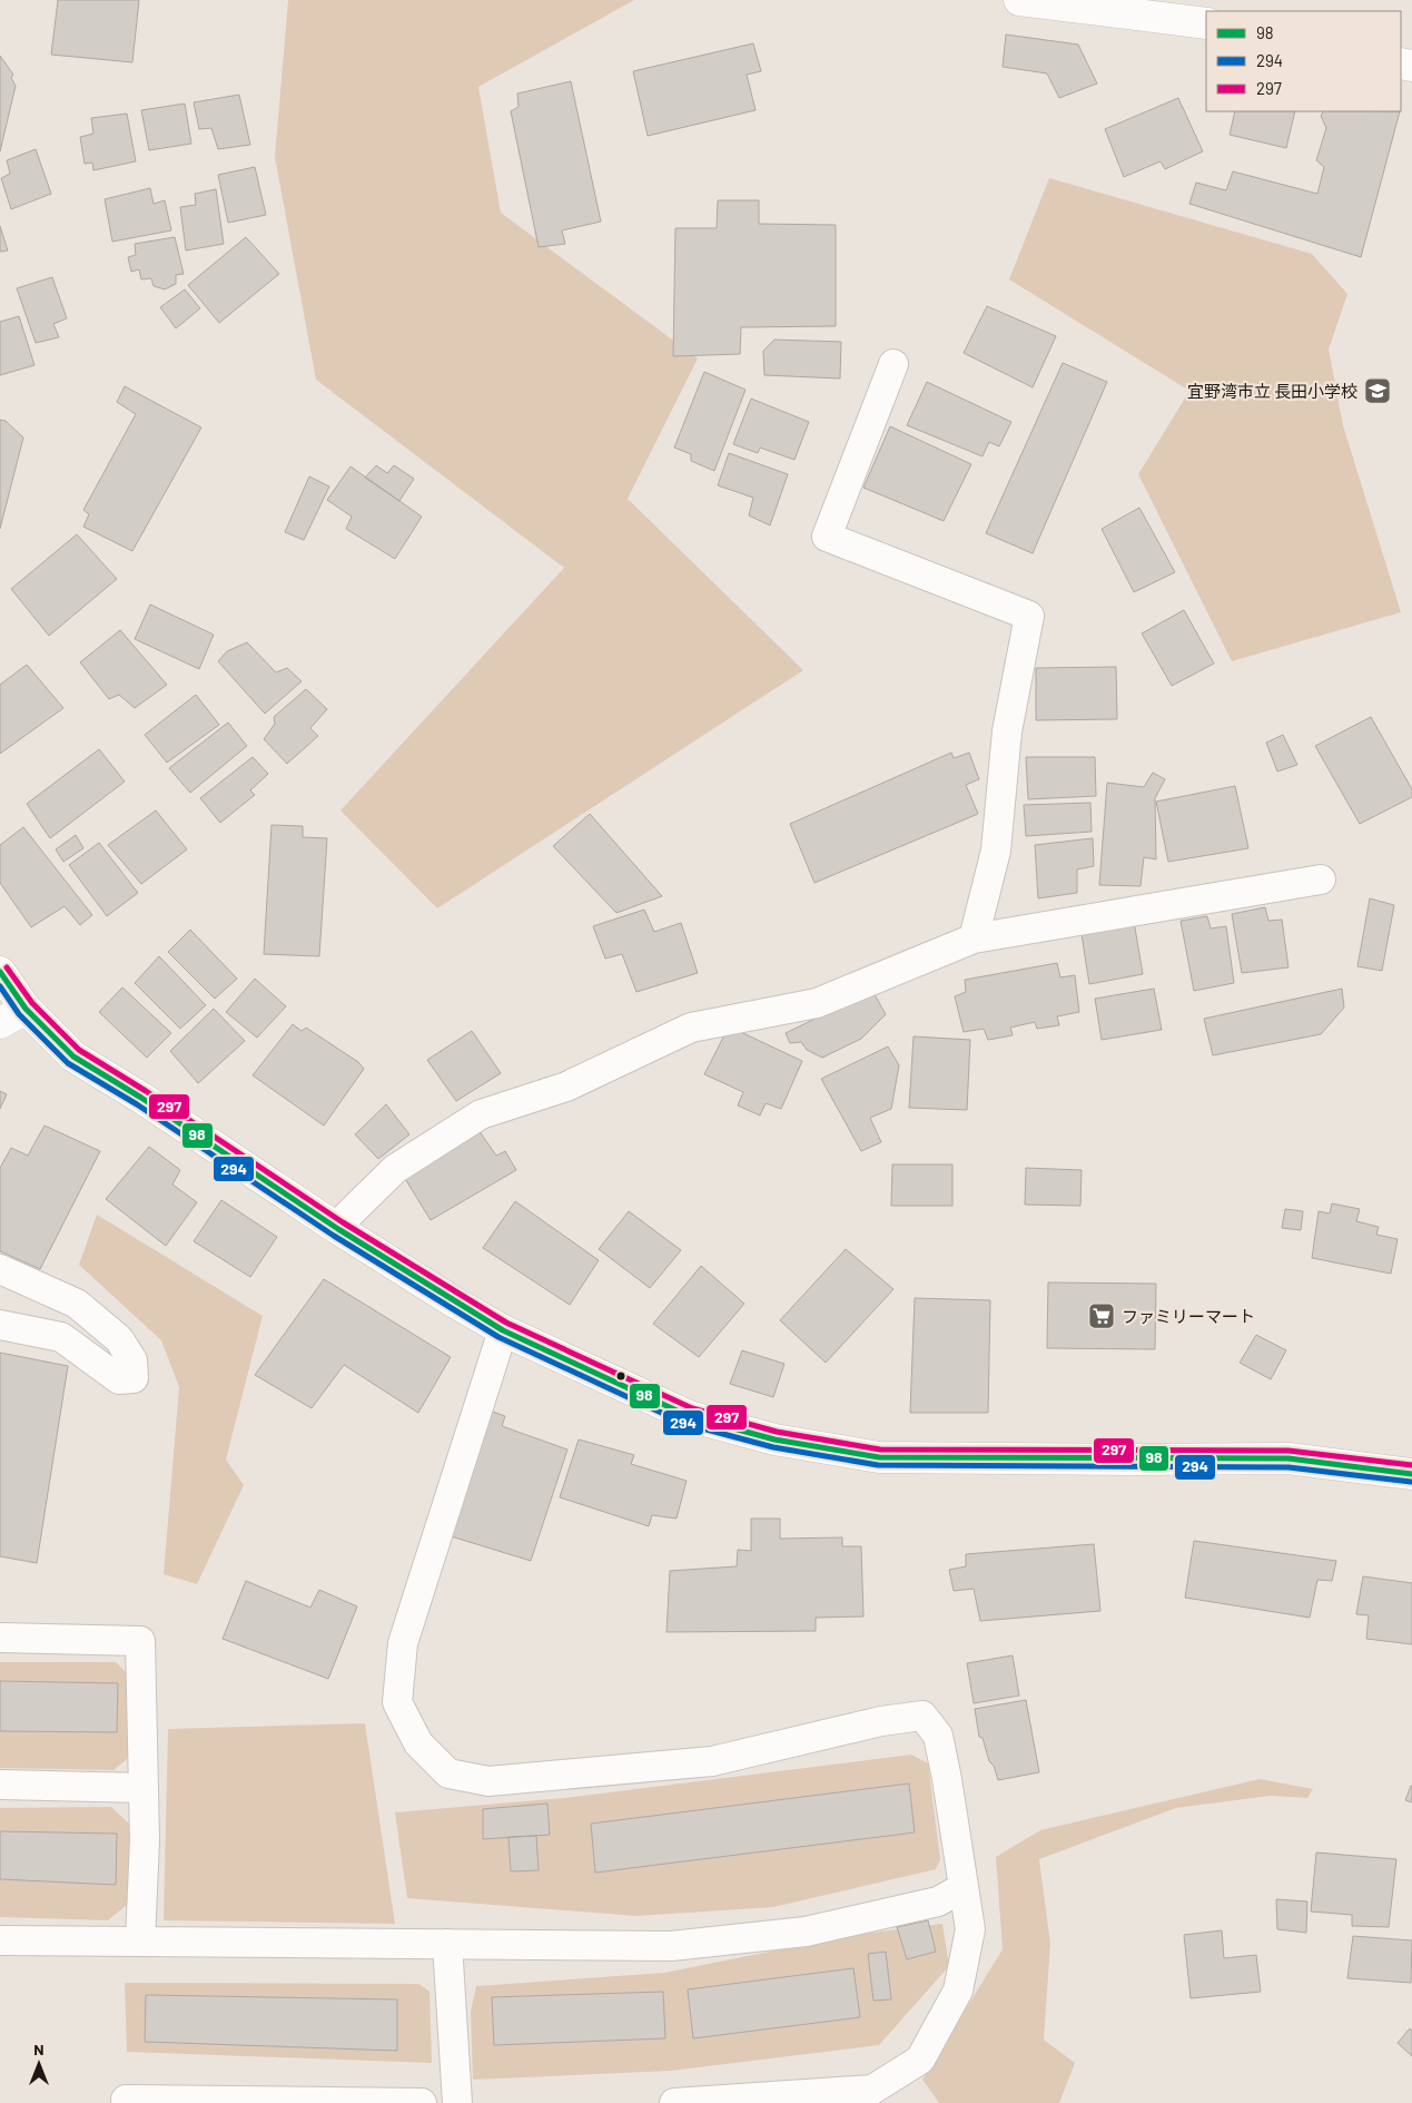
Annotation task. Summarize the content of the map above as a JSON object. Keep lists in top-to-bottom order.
{
  "places": {
    "school or university": ["宜野湾市立 長田小学校"],
    "supermarket": ["ファミリーマート"]
  },
  "lines": ["transit line 297", "transit line 98", "transit line 294"],
  "legend": ["98", "294", "297"],
  "north": "top"
}
